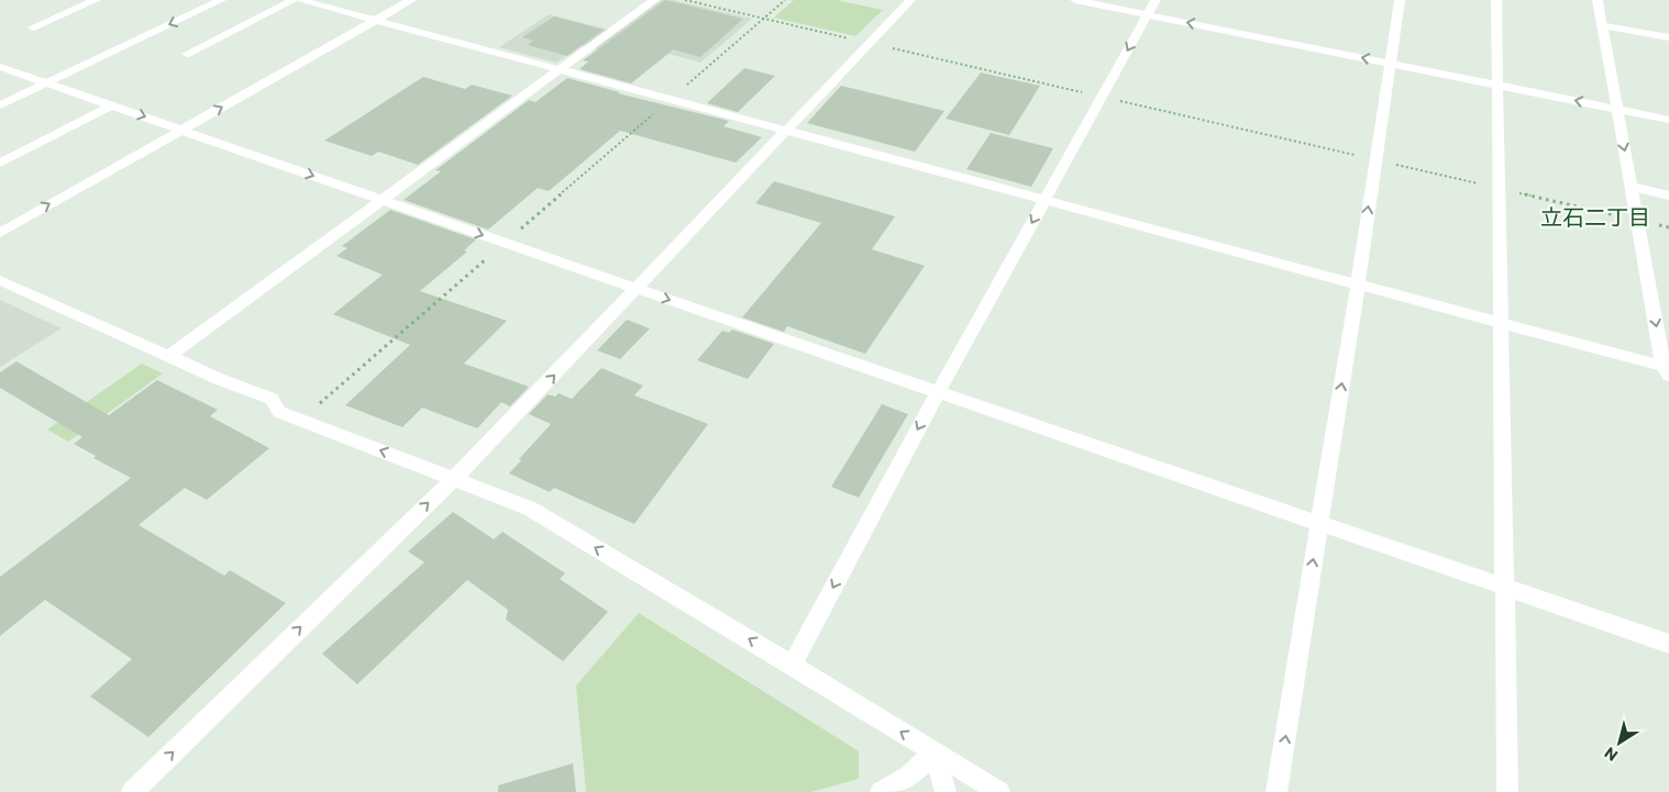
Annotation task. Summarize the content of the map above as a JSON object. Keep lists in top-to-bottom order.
{
  "districts": ["立石二丁目"],
  "north": "bottom left"
}
